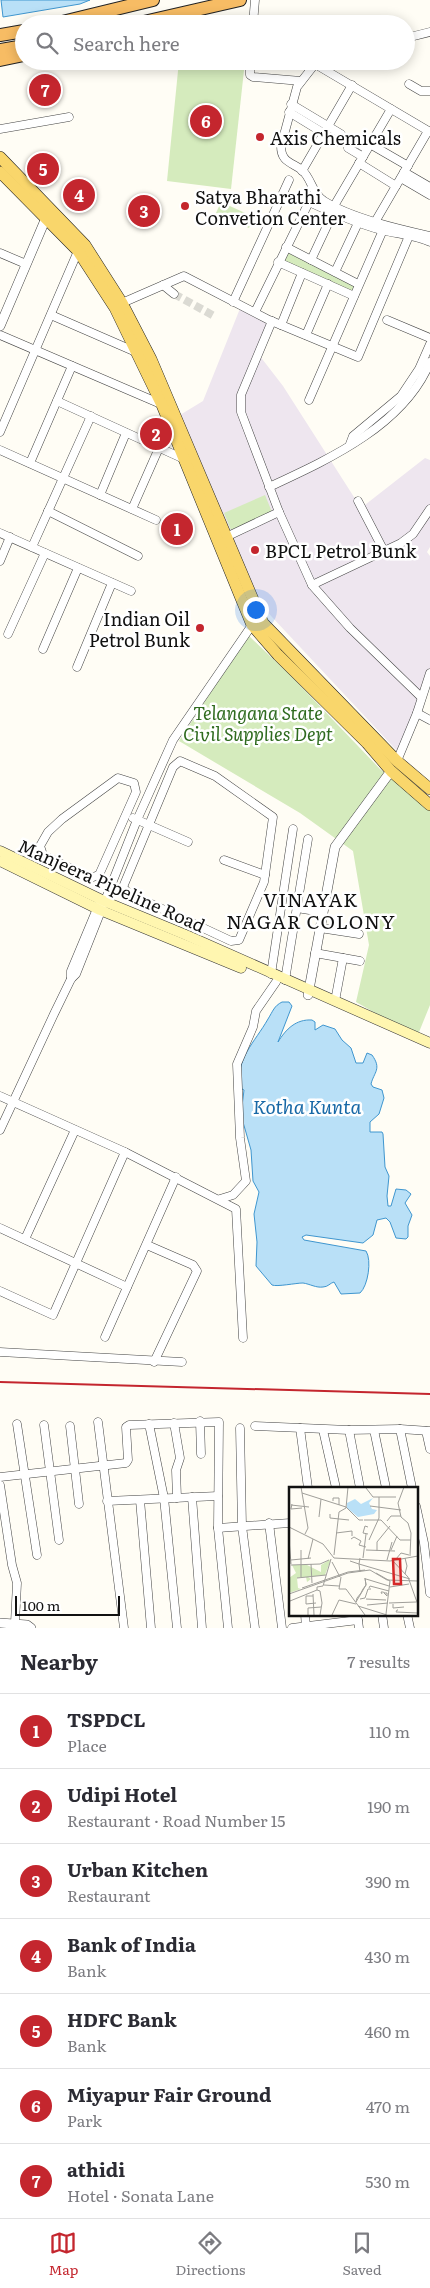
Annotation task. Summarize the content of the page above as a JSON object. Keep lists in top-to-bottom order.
{
  "streets": {
    "main road": ["Manjeera Pipeline Road"]
  },
  "districts": ["VINAYAK NAGAR COLONY"],
  "water": ["Kotha Kunta"],
  "parks": ["Telangana State Civil Supplies Dept"],
  "places": [
    "Axis Chemicals",
    "Satya Bharathi Convetion Center",
    "BPCL Petrol Bunk",
    "Indian Oil Petrol Bunk"
  ],
  "scale_bar": "100 m",
  "page": {
    "search": "Search here",
    "pins": [
      "7",
      "6",
      "5",
      "4",
      "3",
      "2",
      "1"
    ],
    "scale": "100 m",
    "heading": ["Nearby", "7 results"],
    "list": [
      {
        "mark": "1",
        "name": "TSPDCL",
        "note": "Place",
        "value": "110 m"
      },
      {
        "mark": "2",
        "name": "Udipi Hotel",
        "note": "Restaurant · Road Number 15",
        "value": "190 m"
      },
      {
        "mark": "3",
        "name": "Urban Kitchen",
        "note": "Restaurant",
        "value": "390 m"
      },
      {
        "mark": "4",
        "name": "Bank of India",
        "note": "Bank",
        "value": "430 m"
      },
      {
        "mark": "5",
        "name": "HDFC Bank",
        "note": "Bank",
        "value": "460 m"
      },
      {
        "mark": "6",
        "name": "Miyapur Fair Ground",
        "note": "Park",
        "value": "470 m"
      },
      {
        "mark": "7",
        "name": "athidi",
        "note": "Hotel · Sonata Lane",
        "value": "530 m"
      }
    ],
    "nav": ["Map", "Directions", "Saved"]
  }
}
